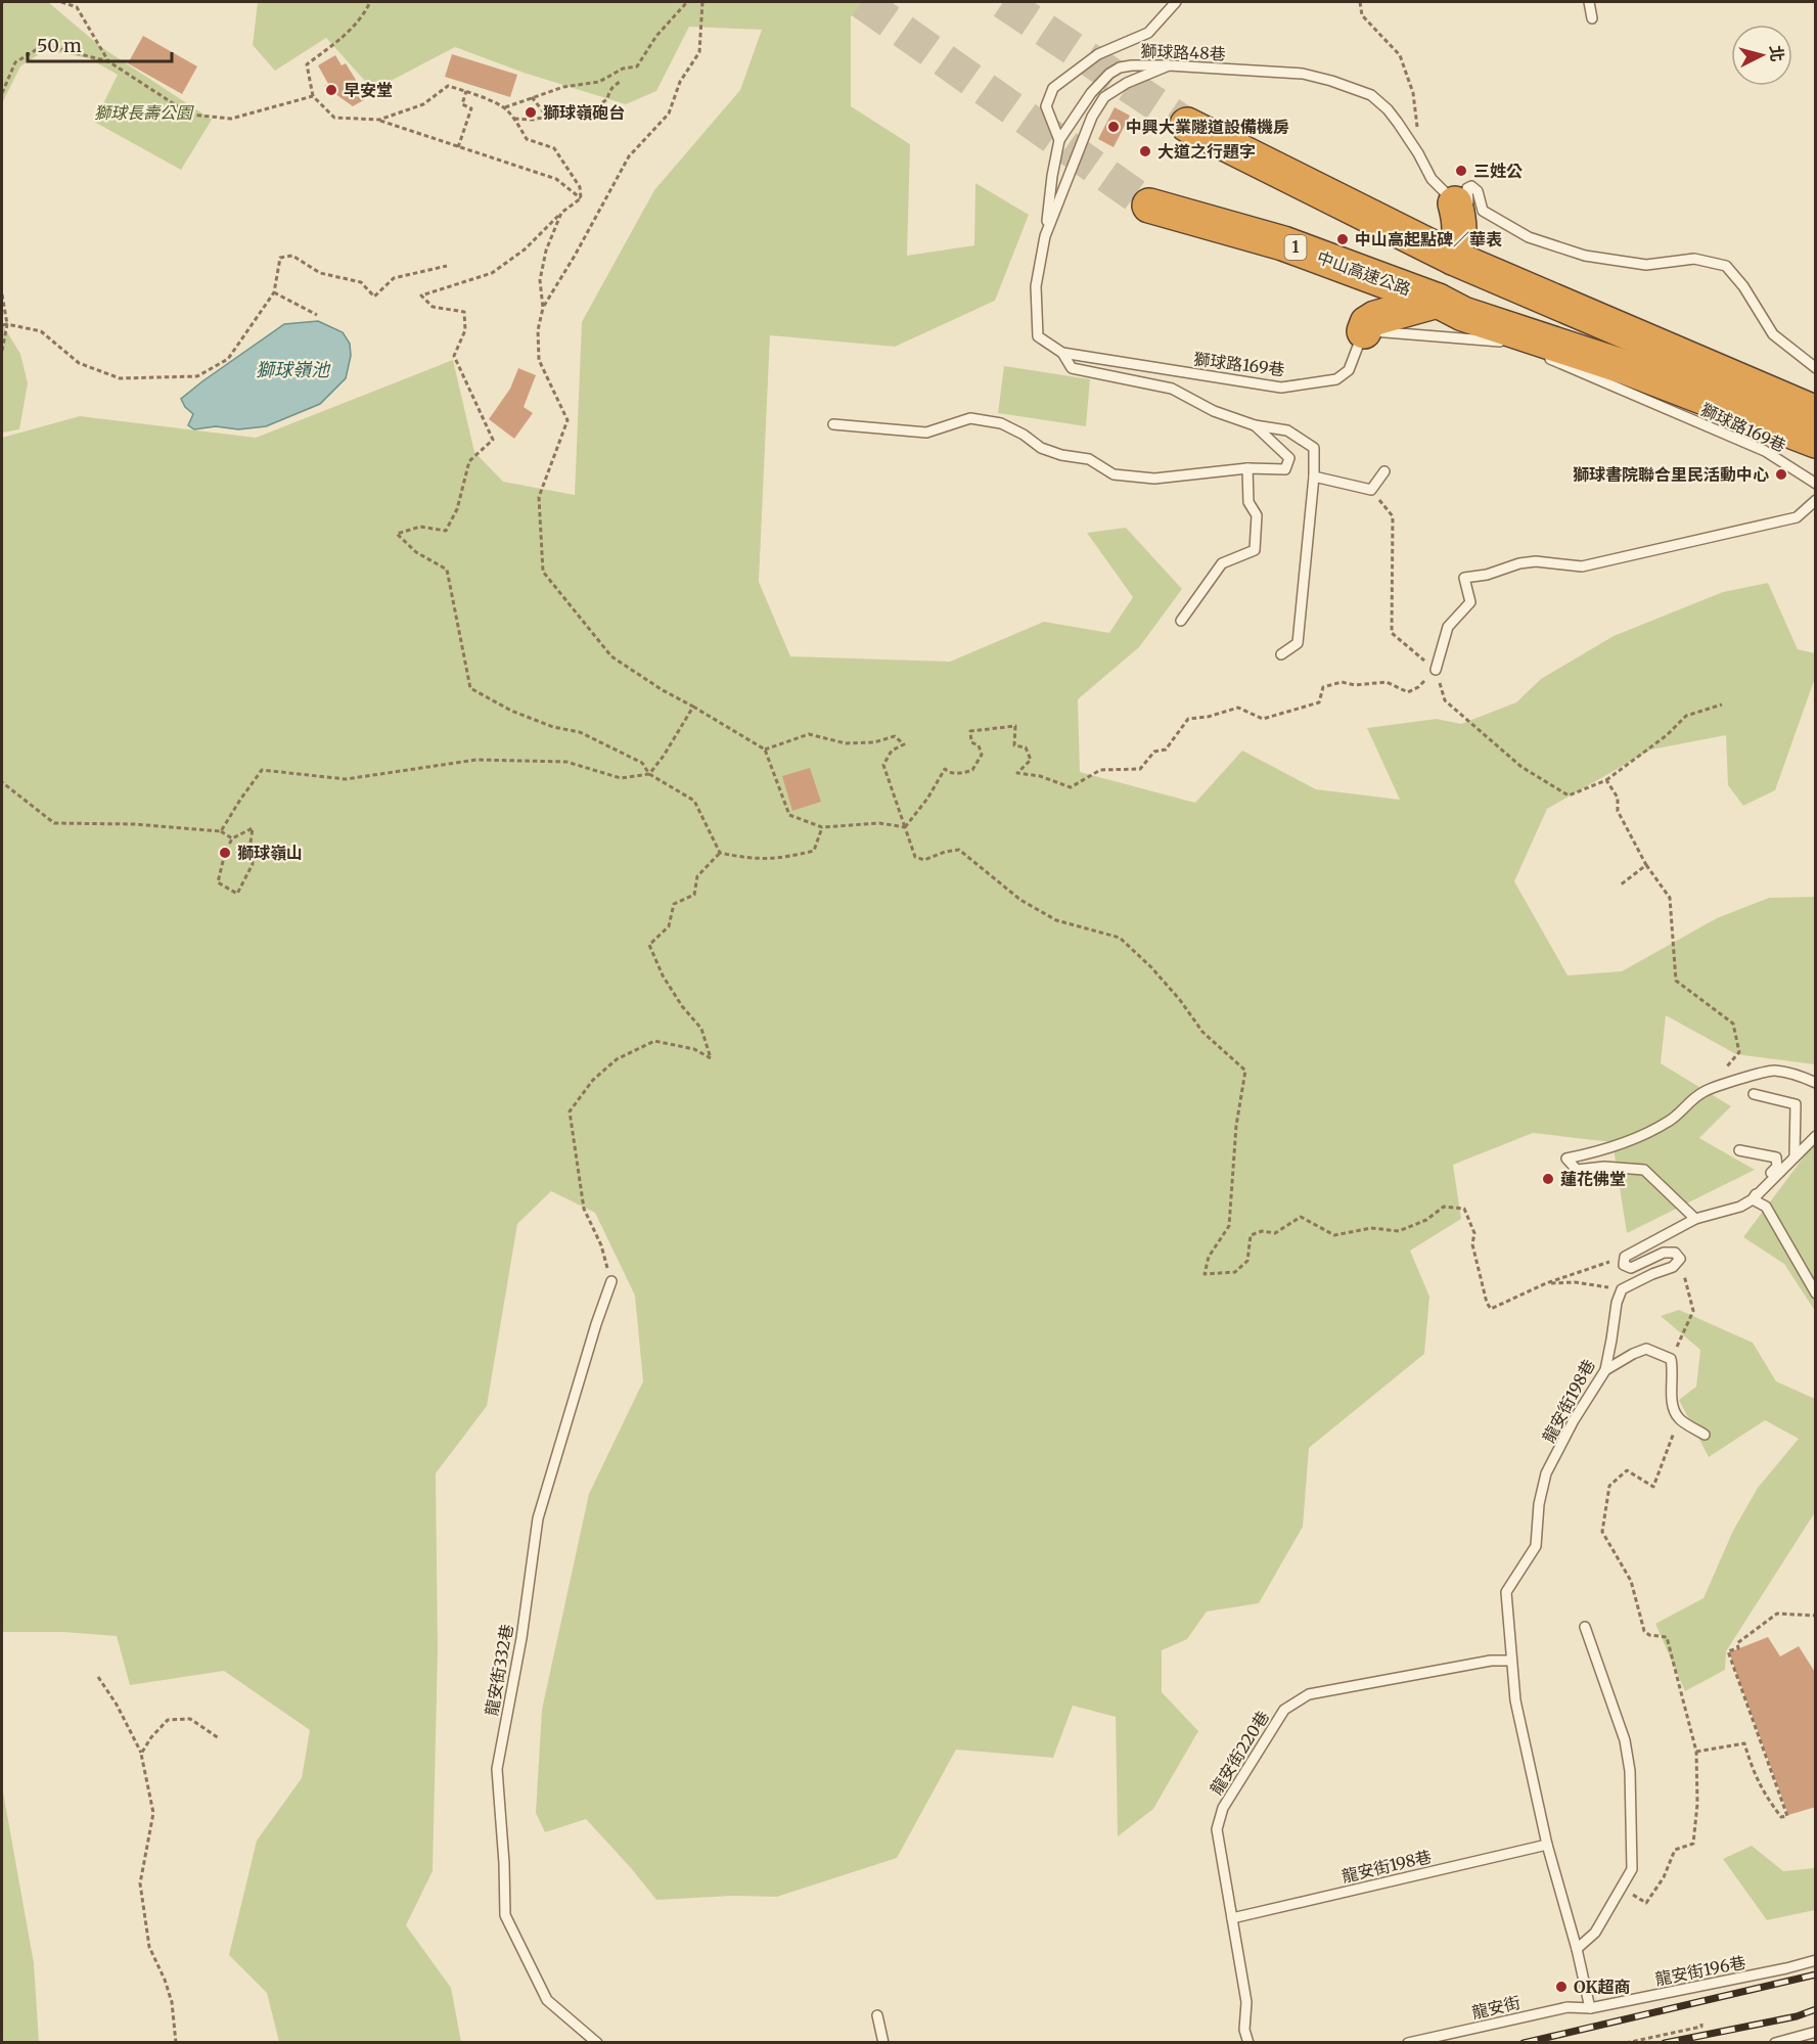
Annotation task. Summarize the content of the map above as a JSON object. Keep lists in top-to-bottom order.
{
  "streets": {
    "highway": ["1", "中山高速公路"],
    "lane": [
      "獅球路48巷",
      "獅球路169巷",
      "龍安街198巷",
      "龍安街332巷",
      "龍安街220巷",
      "龍安街196巷",
      "龍安街"
    ]
  },
  "crossings": [
    ["獅球路48巷", "獅球路169巷"],
    ["龍安街198巷", "龍安街220巷"],
    ["龍安街198巷", "龍安街196巷"],
    ["龍安街198巷", "龍安街"],
    ["龍安街196巷", "龍安街"]
  ],
  "water": ["獅球嶺池"],
  "parks": ["獅球長壽公園"],
  "places": [
    "早安堂",
    "獅球嶺砲台",
    "中興大業隧道設備機房",
    "大道之行題字",
    "三姓公",
    "中山高起點碑／華表",
    "獅球書院聯合里民活動中心",
    "獅球嶺山",
    "蓮花佛堂",
    "OK超商"
  ],
  "scale_bar": "50 m",
  "north": "right"
}
